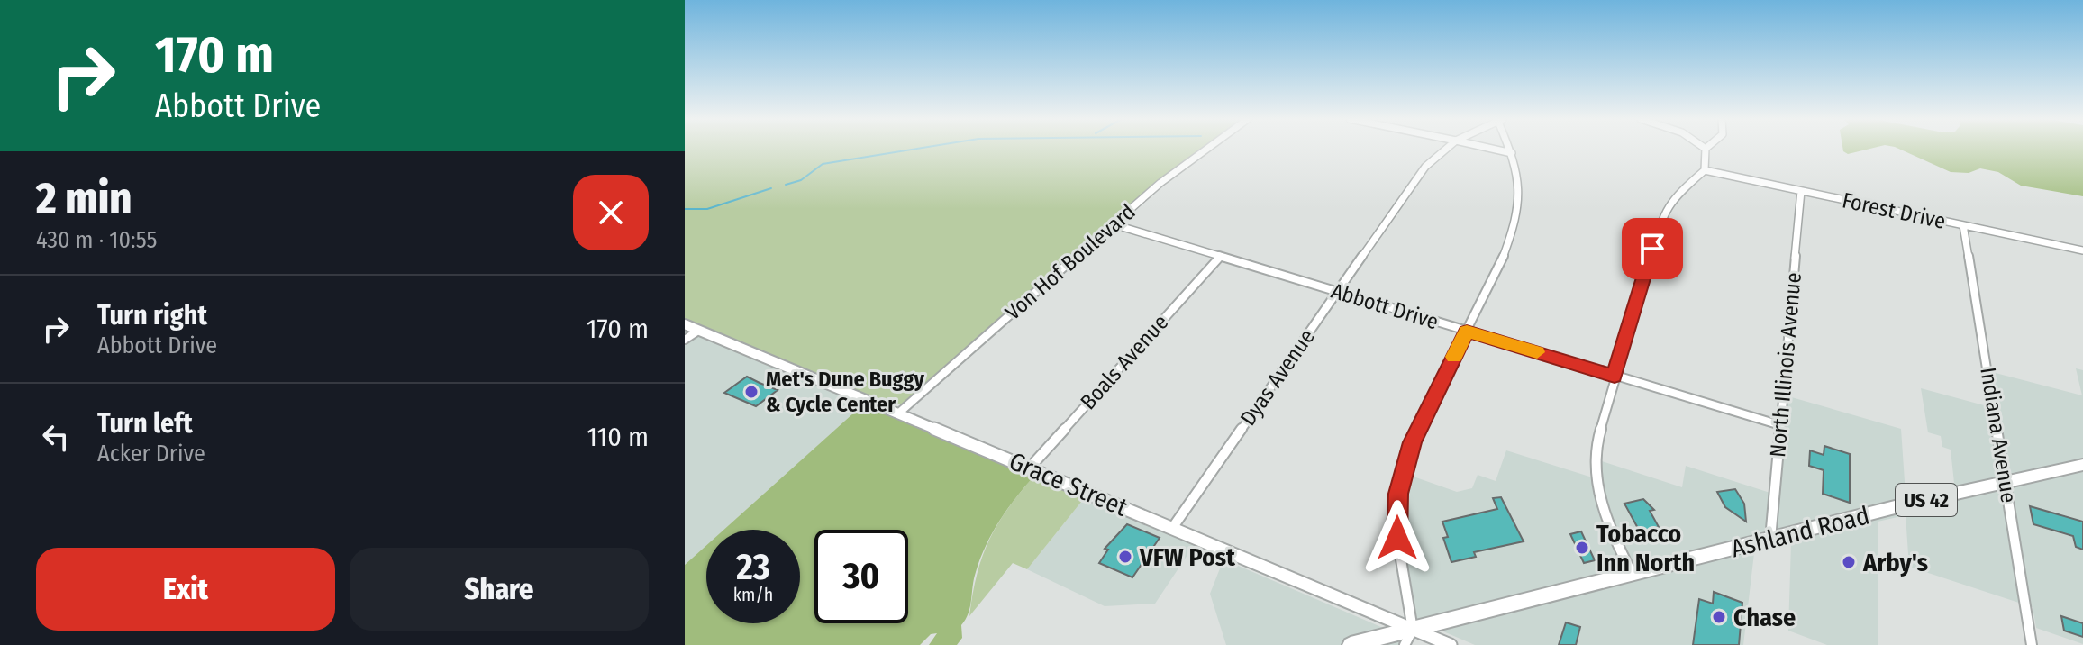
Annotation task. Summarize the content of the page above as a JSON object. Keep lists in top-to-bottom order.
{
  "streets": {
    "main road": ["US 42", "Ashland Road"],
    "street": [
      "Forest Drive",
      "Von Hof Boulevard",
      "Abbott Drive",
      "Boals Avenue",
      "North Illinois Avenue",
      "Dyas Avenue",
      "Indiana Avenue",
      "Grace Street"
    ]
  },
  "crossings": [
    ["Forest Drive", "North Illinois Avenue"],
    ["Forest Drive", "Indiana Avenue"],
    ["Von Hof Boulevard", "Abbott Drive"],
    ["Von Hof Boulevard", "Grace Street"],
    ["Abbott Drive", "Boals Avenue"],
    ["Abbott Drive", "North Illinois Avenue"],
    ["Abbott Drive", "Dyas Avenue"],
    ["Boals Avenue", "Grace Street"],
    ["North Illinois Avenue", "Ashland Road"],
    ["Dyas Avenue", "Grace Street"],
    ["Indiana Avenue", "Ashland Road"],
    ["Grace Street", "Ashland Road"]
  ],
  "places": [
    "Met's Dune Buggy & Cycle Center",
    "Tobacco Inn North",
    "VFW Post",
    "Arby's",
    "Chase"
  ],
  "page": {
    "turn": ["170 m", "Abbott Drive"],
    "heading": ["2 min", "430 m · 10:55"],
    "list": [
      {
        "name": "Turn right",
        "note": "Abbott Drive",
        "value": "170 m"
      },
      {
        "name": "Turn left",
        "note": "Acker Drive",
        "value": "110 m"
      }
    ],
    "speed": "23 km/h",
    "limit": "30",
    "buttons": ["Exit", "Share"]
  }
}
